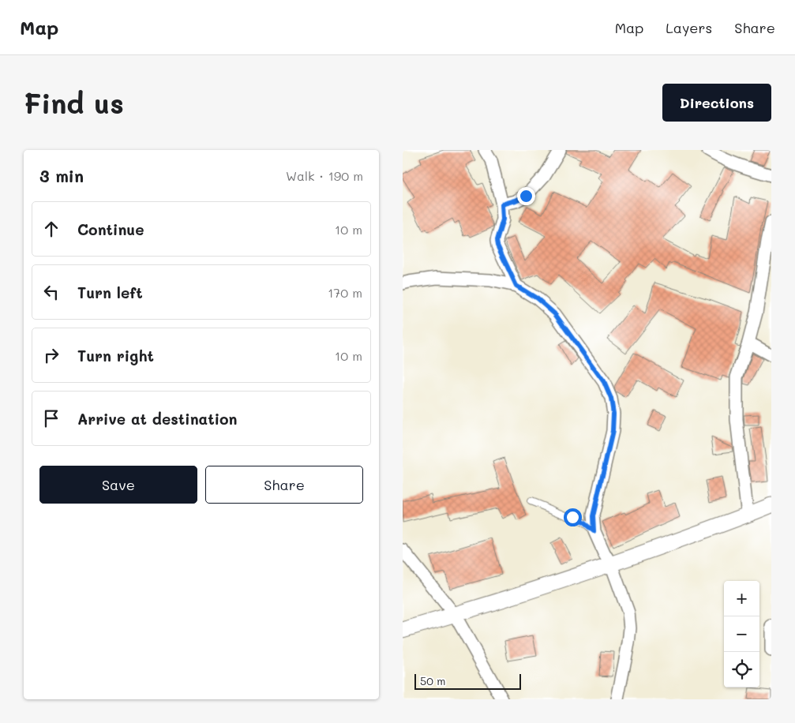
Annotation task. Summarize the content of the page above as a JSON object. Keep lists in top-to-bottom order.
{
  "scale_bar": "50 m",
  "page": {
    "header": "Map",
    "nav": ["Map", "Layers", "Share"],
    "buttons": [
      "Directions",
      ["Save", "Share"]
    ],
    "title": "Find us",
    "heading": ["3 min", "Walk · 190 m"],
    "list": [
      ["Continue", "10 m"],
      ["Turn left", "170 m"],
      ["Turn right", "10 m"],
      "Arrive at destination"
    ],
    "map_buttons": ["+", "−"],
    "scale": "50 m"
  }
}
